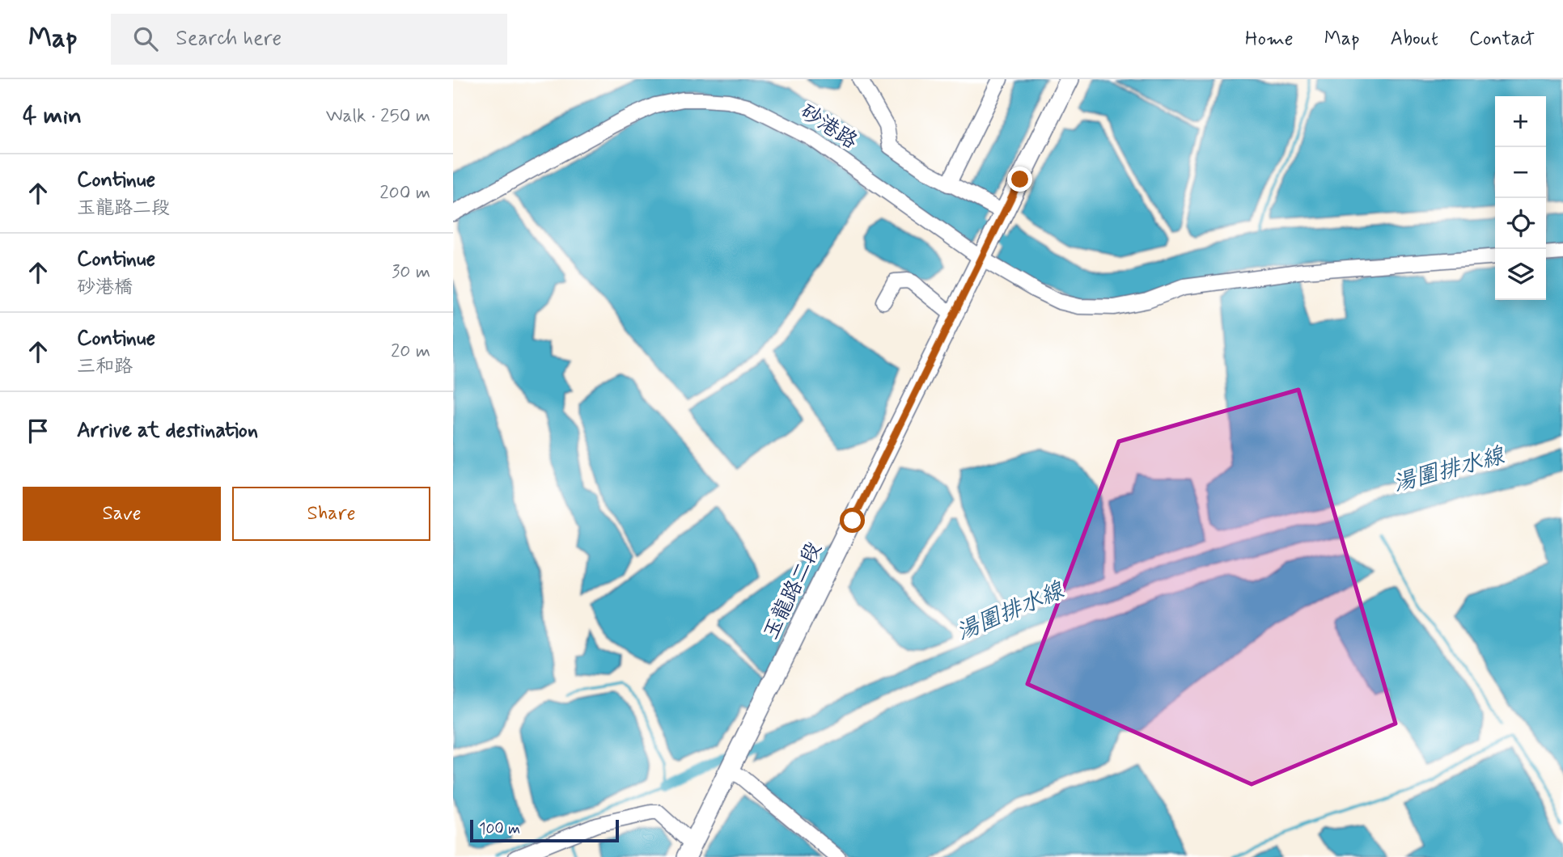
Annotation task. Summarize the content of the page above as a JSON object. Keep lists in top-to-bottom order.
{
  "streets": {
    "main road": ["玉龍路二段"],
    "street": ["砂港路"]
  },
  "crossings": [
    ["砂港路", "玉龍路二段"]
  ],
  "water": ["湯圍排水線"],
  "scale_bar": "100 m",
  "page": {
    "header": "Map",
    "search": "Search here",
    "nav": [
      "Home",
      "Map",
      "About",
      "Contact"
    ],
    "heading": ["4 min", "Walk · 250 m"],
    "map_buttons": ["+", "−"],
    "list": [
      ["Continue", "玉龍路二段", "200 m"],
      ["Continue", "砂港橋", "30 m"],
      ["Continue", "三和路", "20 m"],
      "Arrive at destination"
    ],
    "buttons": ["Save", "Share"],
    "scale": "100 m"
  }
}
